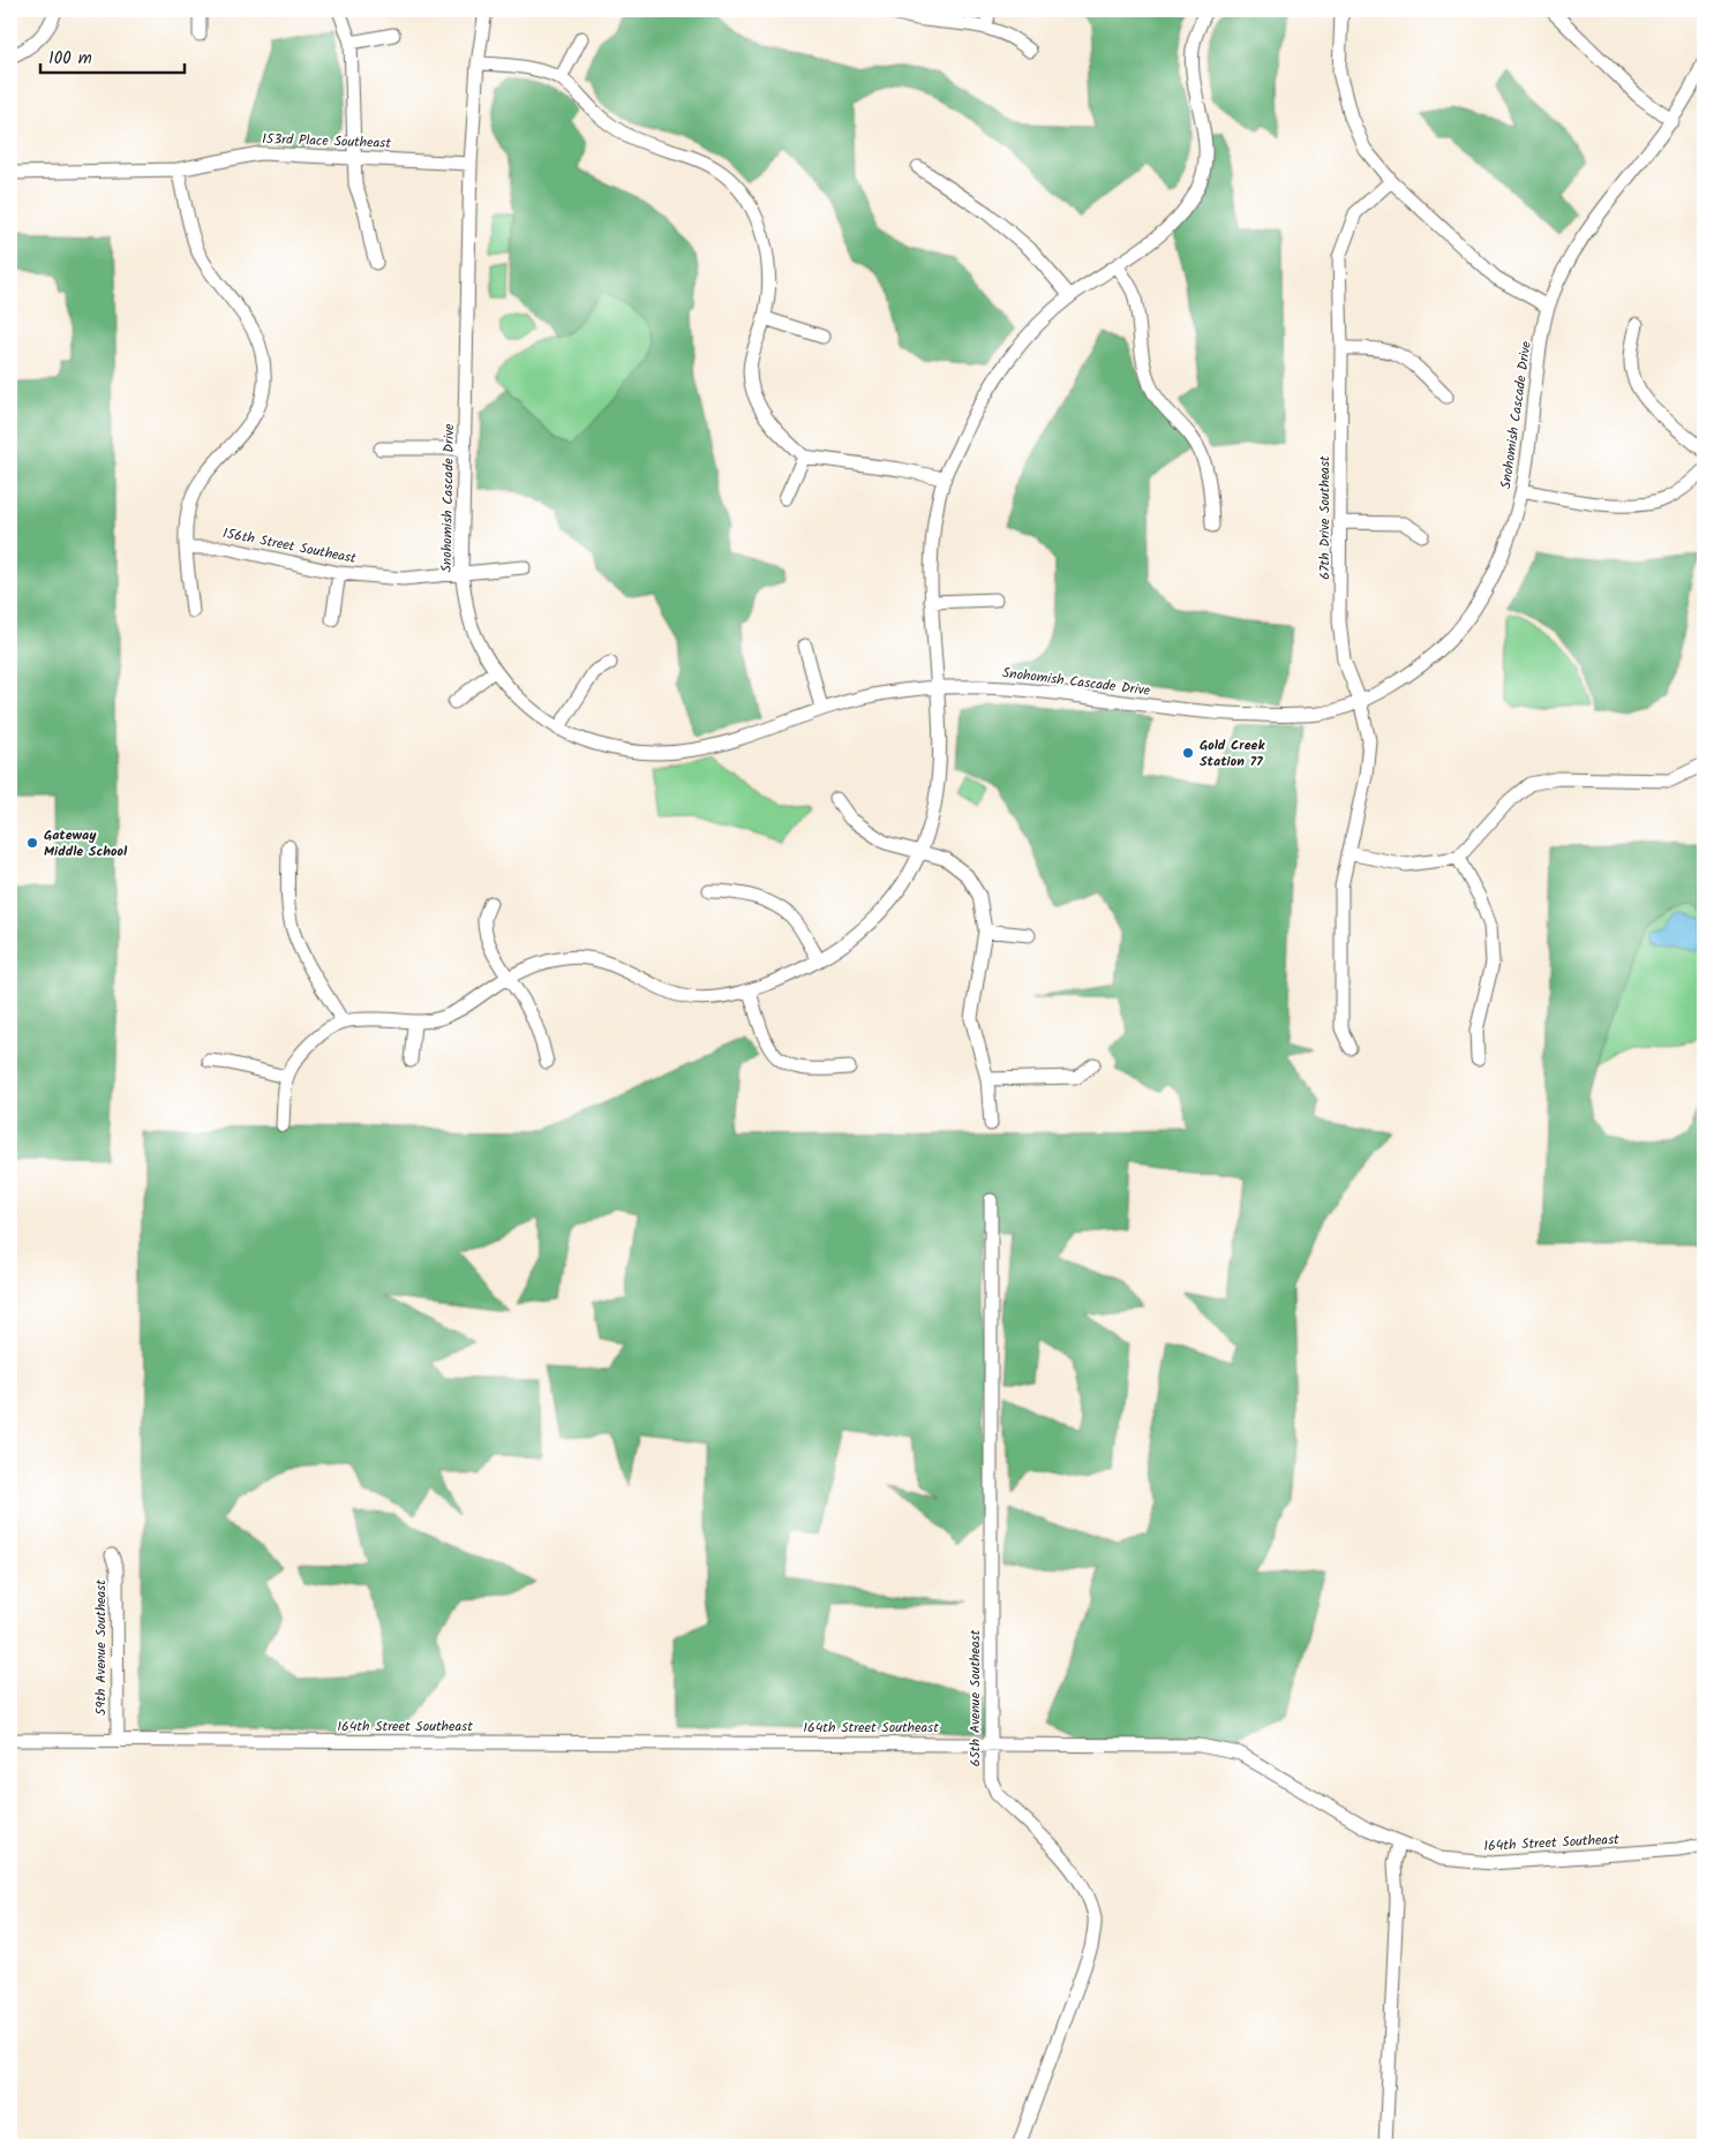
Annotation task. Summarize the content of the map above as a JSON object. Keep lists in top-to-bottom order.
{
  "streets": {
    "street": [
      "153rd Place Southeast",
      "Snohomish Cascade Drive",
      "67th Drive Southeast",
      "156th Street Southeast",
      "59th Avenue Southeast",
      "65th Avenue Southeast",
      "164th Street Southeast"
    ]
  },
  "crossings": [
    ["153rd Place Southeast", "Snohomish Cascade Drive"],
    ["Snohomish Cascade Drive", "67th Drive Southeast"],
    ["Snohomish Cascade Drive", "156th Street Southeast"],
    ["59th Avenue Southeast", "164th Street Southeast"],
    ["65th Avenue Southeast", "164th Street Southeast"]
  ],
  "places": ["Gold Creek Station 77", "Gateway Middle School"],
  "scale_bar": "100 m"
}
